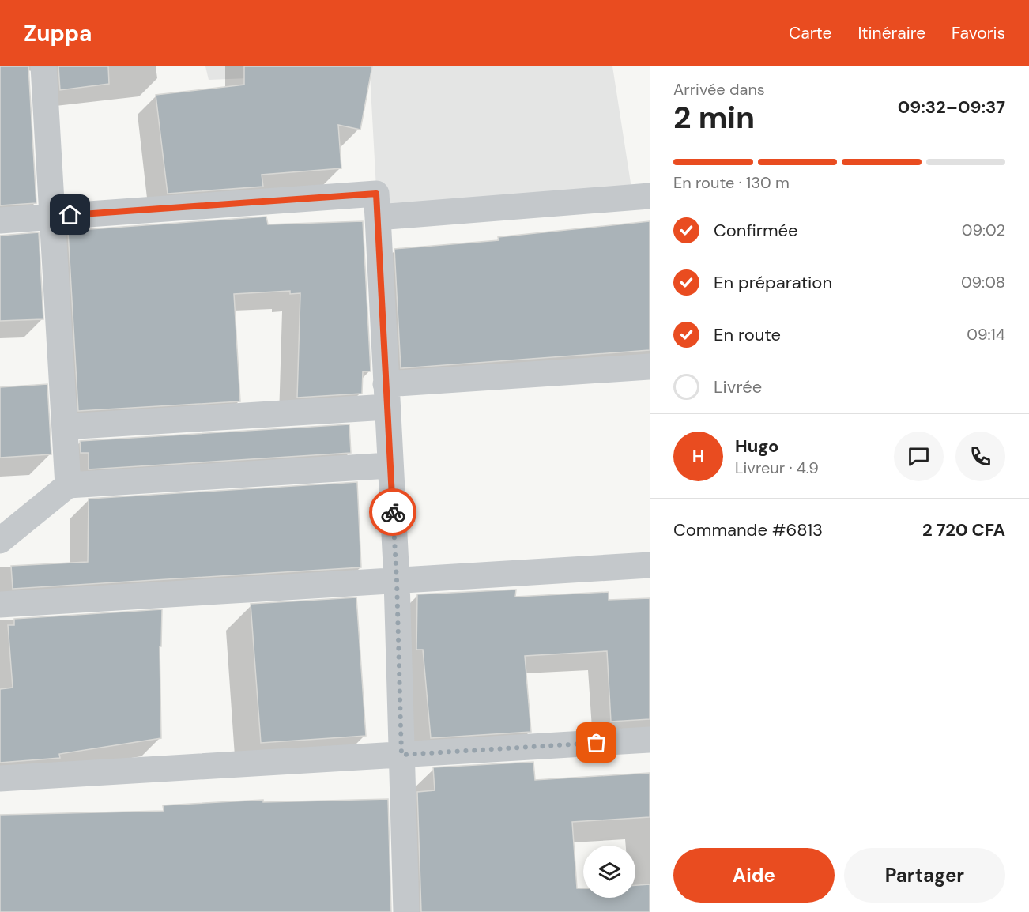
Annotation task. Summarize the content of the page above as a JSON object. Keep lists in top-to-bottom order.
{
  "page": {
    "header": "Zuppa",
    "nav": ["Carte", "Itinéraire", "Favoris"],
    "heading": ["2 min", "Arrivée dans", "09:32–09:37"],
    "panel": [
      "Hugo",
      "Livreur · 4.9",
      "Commande #6813",
      "2 720 CFA"
    ],
    "bar": "En route · 130 m",
    "list": [
      ["Confirmée", "09:02"],
      ["En préparation", "09:08"],
      ["En route", "09:14"],
      "Livrée"
    ],
    "round": "H",
    "buttons": ["Aide", "Partager"]
  }
}
